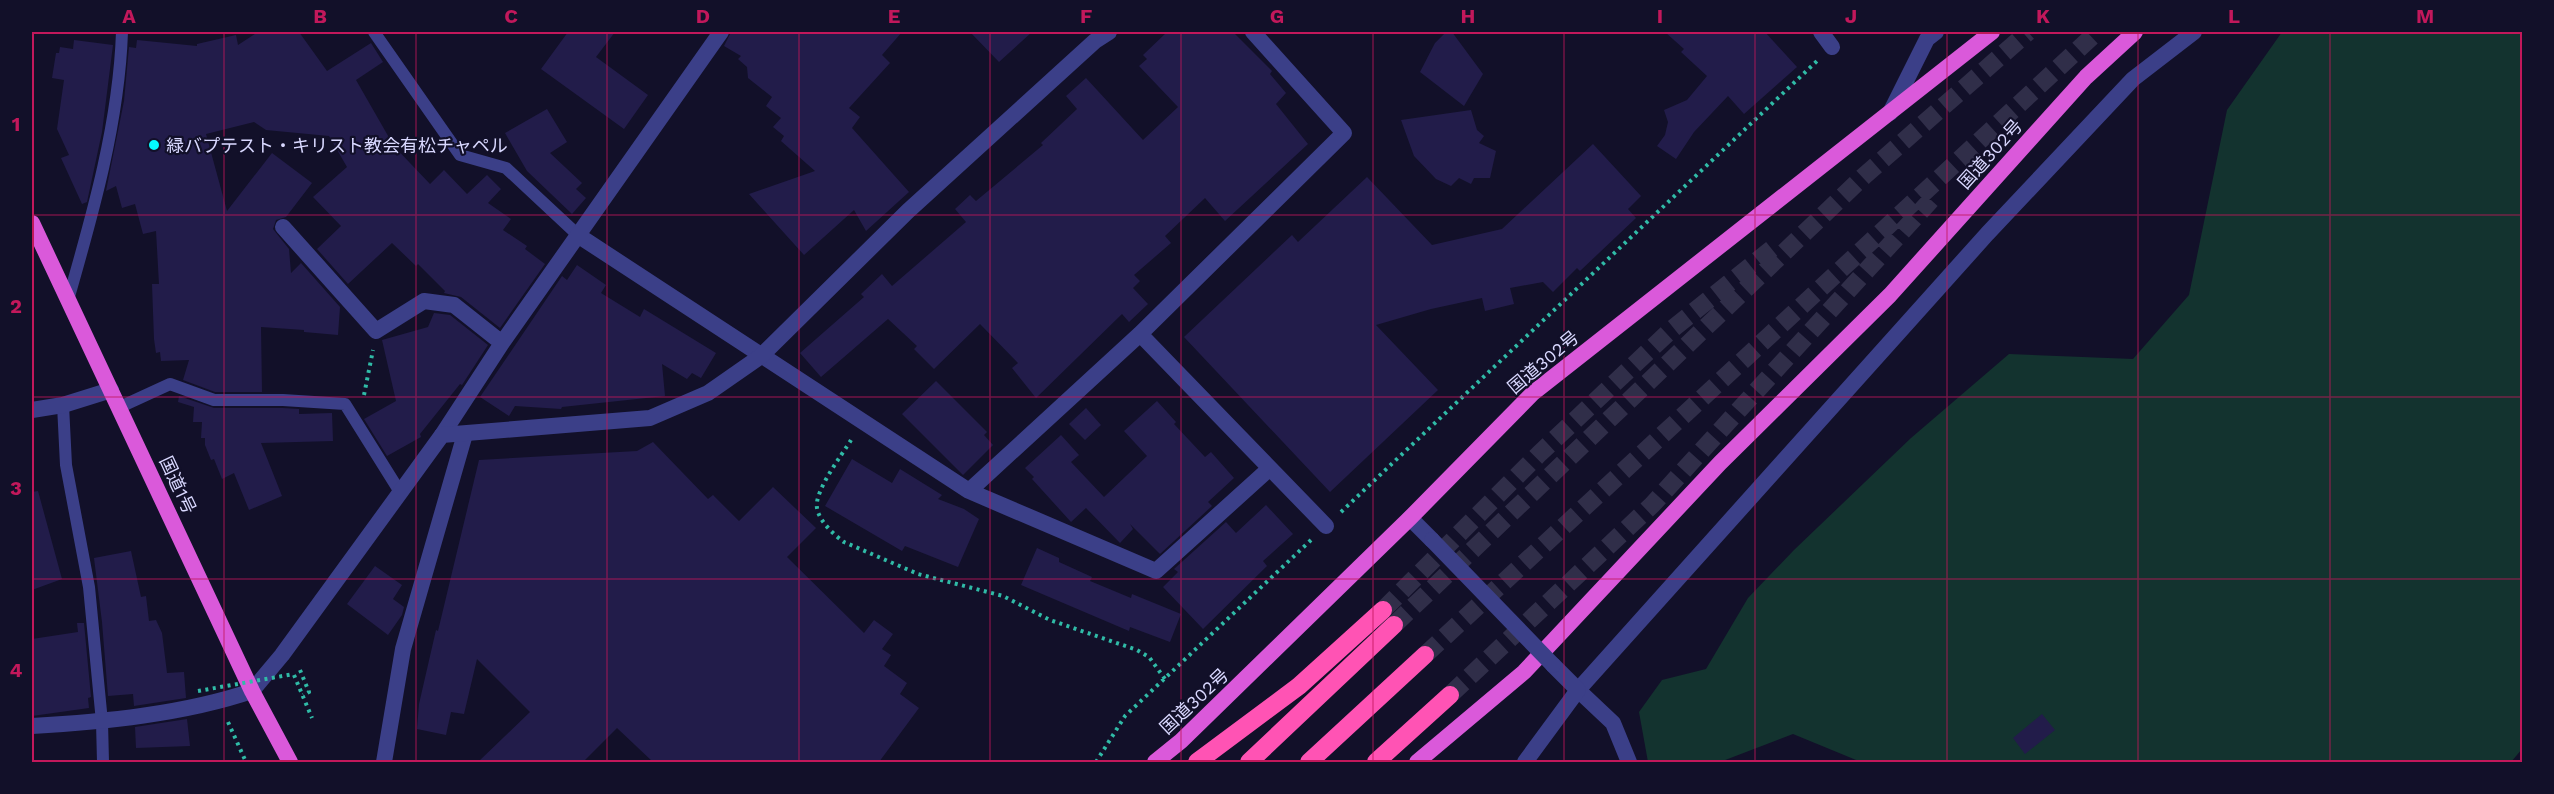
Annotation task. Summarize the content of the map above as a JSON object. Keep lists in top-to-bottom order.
{
  "streets": {
    "highway": ["国道302号", "国道1号"]
  },
  "places": ["緑バプテスト・キリスト教会有松チャペル"],
  "grid": {
    "columns": [
      "A",
      "B",
      "C",
      "D",
      "E",
      "F",
      "G",
      "H",
      "I",
      "J",
      "K",
      "L",
      "M"
    ],
    "rows": [
      "1",
      "2",
      "3",
      "4"
    ]
  }
}
